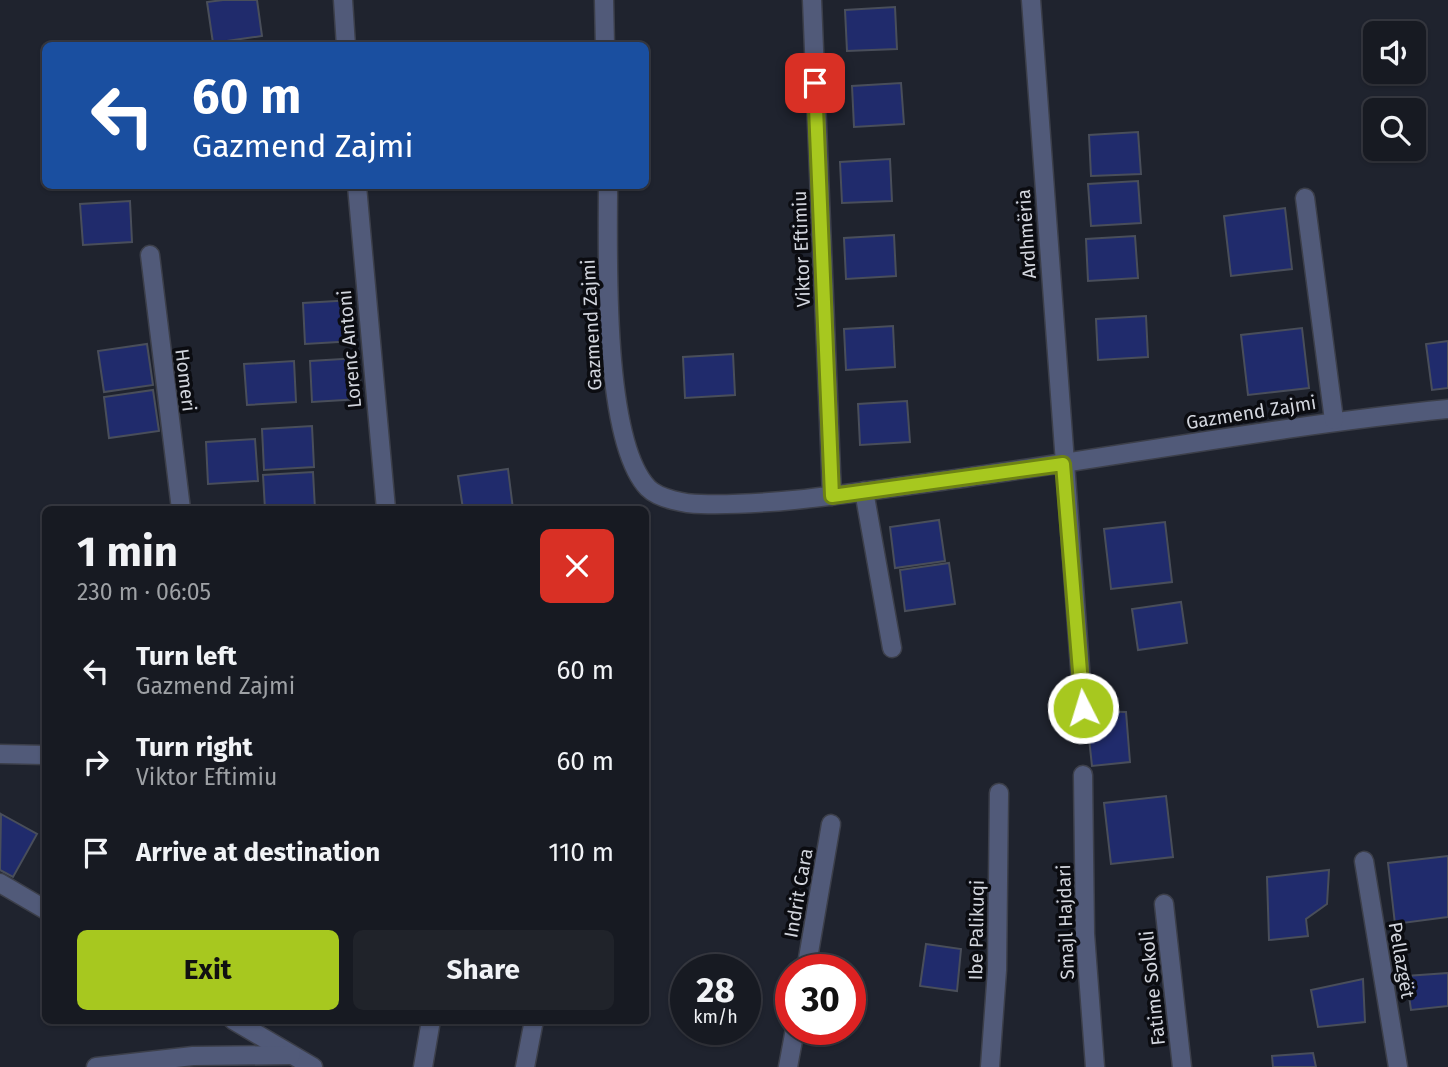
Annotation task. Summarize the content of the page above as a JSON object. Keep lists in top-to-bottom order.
{
  "streets": {
    "street": [
      "Ardhmëria",
      "Viktor Eftimiu",
      "Gazmend Zajmi",
      "Lorenc Antoni",
      "Homeri",
      "Indrit Cara",
      "Smajl Hajdari",
      "Ibe Palikuqi",
      "Pellazgët",
      "Fatime Sokoli"
    ]
  },
  "crossings": [
    ["Ardhmëria", "Gazmend Zajmi"],
    ["Viktor Eftimiu", "Gazmend Zajmi"]
  ],
  "page": {
    "turn": ["60 m", "Gazmend Zajmi"],
    "heading": ["1 min", "230 m · 06:05"],
    "list": [
      {
        "name": "Turn left",
        "note": "Gazmend Zajmi",
        "value": "60 m"
      },
      {
        "name": "Turn right",
        "note": "Viktor Eftimiu",
        "value": "60 m"
      },
      {
        "name": "Arrive at destination",
        "value": "110 m"
      }
    ],
    "buttons": ["Exit", "Share"],
    "speed": "28 km/h",
    "limit": "30"
  }
}
